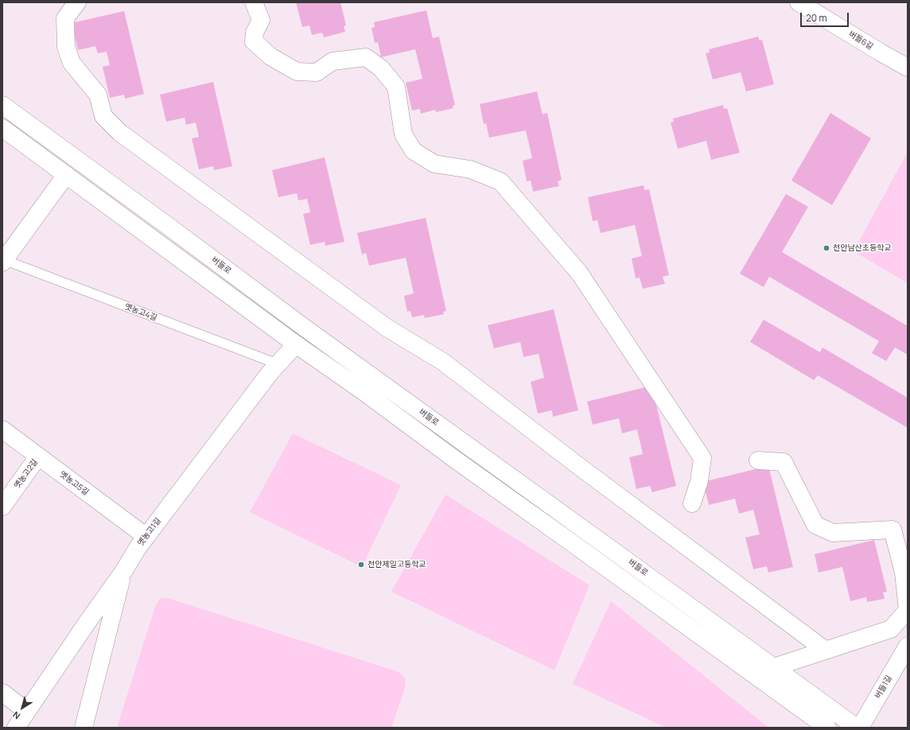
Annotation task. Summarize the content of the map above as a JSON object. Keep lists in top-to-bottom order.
{
  "streets": {
    "street": [
      "버들6길",
      "버들로",
      "옛농고4길",
      "옛농고2길",
      "옛농고5길",
      "옛농고1길",
      "버들1길"
    ]
  },
  "crossings": [
    ["옛농고4길", "옛농고1길"],
    ["옛농고2길", "옛농고5길"],
    ["옛농고5길", "옛농고1길"]
  ],
  "places": ["천안남산초등학교", "천안제일고등학교"],
  "scale_bar": "20 m",
  "north": "bottom left"
}
